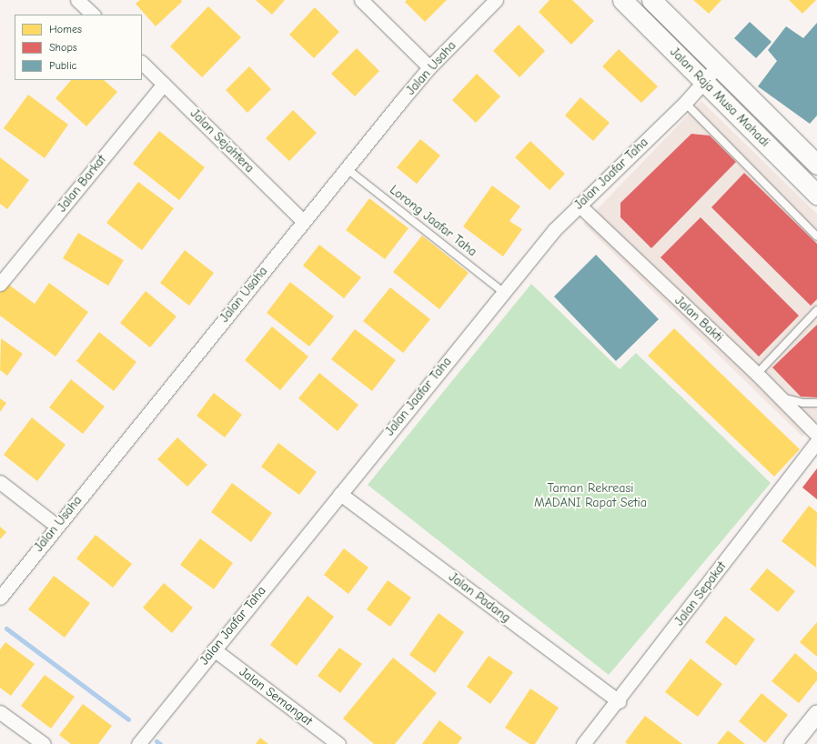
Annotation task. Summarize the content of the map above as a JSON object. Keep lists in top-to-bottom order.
{
  "streets": {
    "main road": ["Jalan Raja Musa Mahadi"],
    "street": [
      "Jalan Usaha",
      "Jalan Sejahtera",
      "Jalan Jaafar Taha",
      "Jalan Barkat",
      "Jalan Bakti",
      "Jalan Sepakat",
      "Jalan Padang",
      "Jalan Semangat"
    ],
    "lane": ["Lorong Jaafar Taha"]
  },
  "crossings": [
    ["Jalan Usaha", "Jalan Sejahtera"],
    ["Jalan Usaha", "Lorong Jaafar Taha"],
    ["Jalan Raja Musa Mahadi", "Jalan Jaafar Taha"],
    ["Jalan Sejahtera", "Jalan Barkat"],
    ["Jalan Jaafar Taha", "Lorong Jaafar Taha"],
    ["Jalan Jaafar Taha", "Jalan Bakti"],
    ["Jalan Jaafar Taha", "Jalan Padang"],
    ["Jalan Jaafar Taha", "Jalan Semangat"],
    ["Jalan Sepakat", "Jalan Padang"]
  ],
  "parks": ["Taman Rekreasi MADANI Rapat Setia"],
  "legend": ["Homes", "Shops", "Public"]
}
